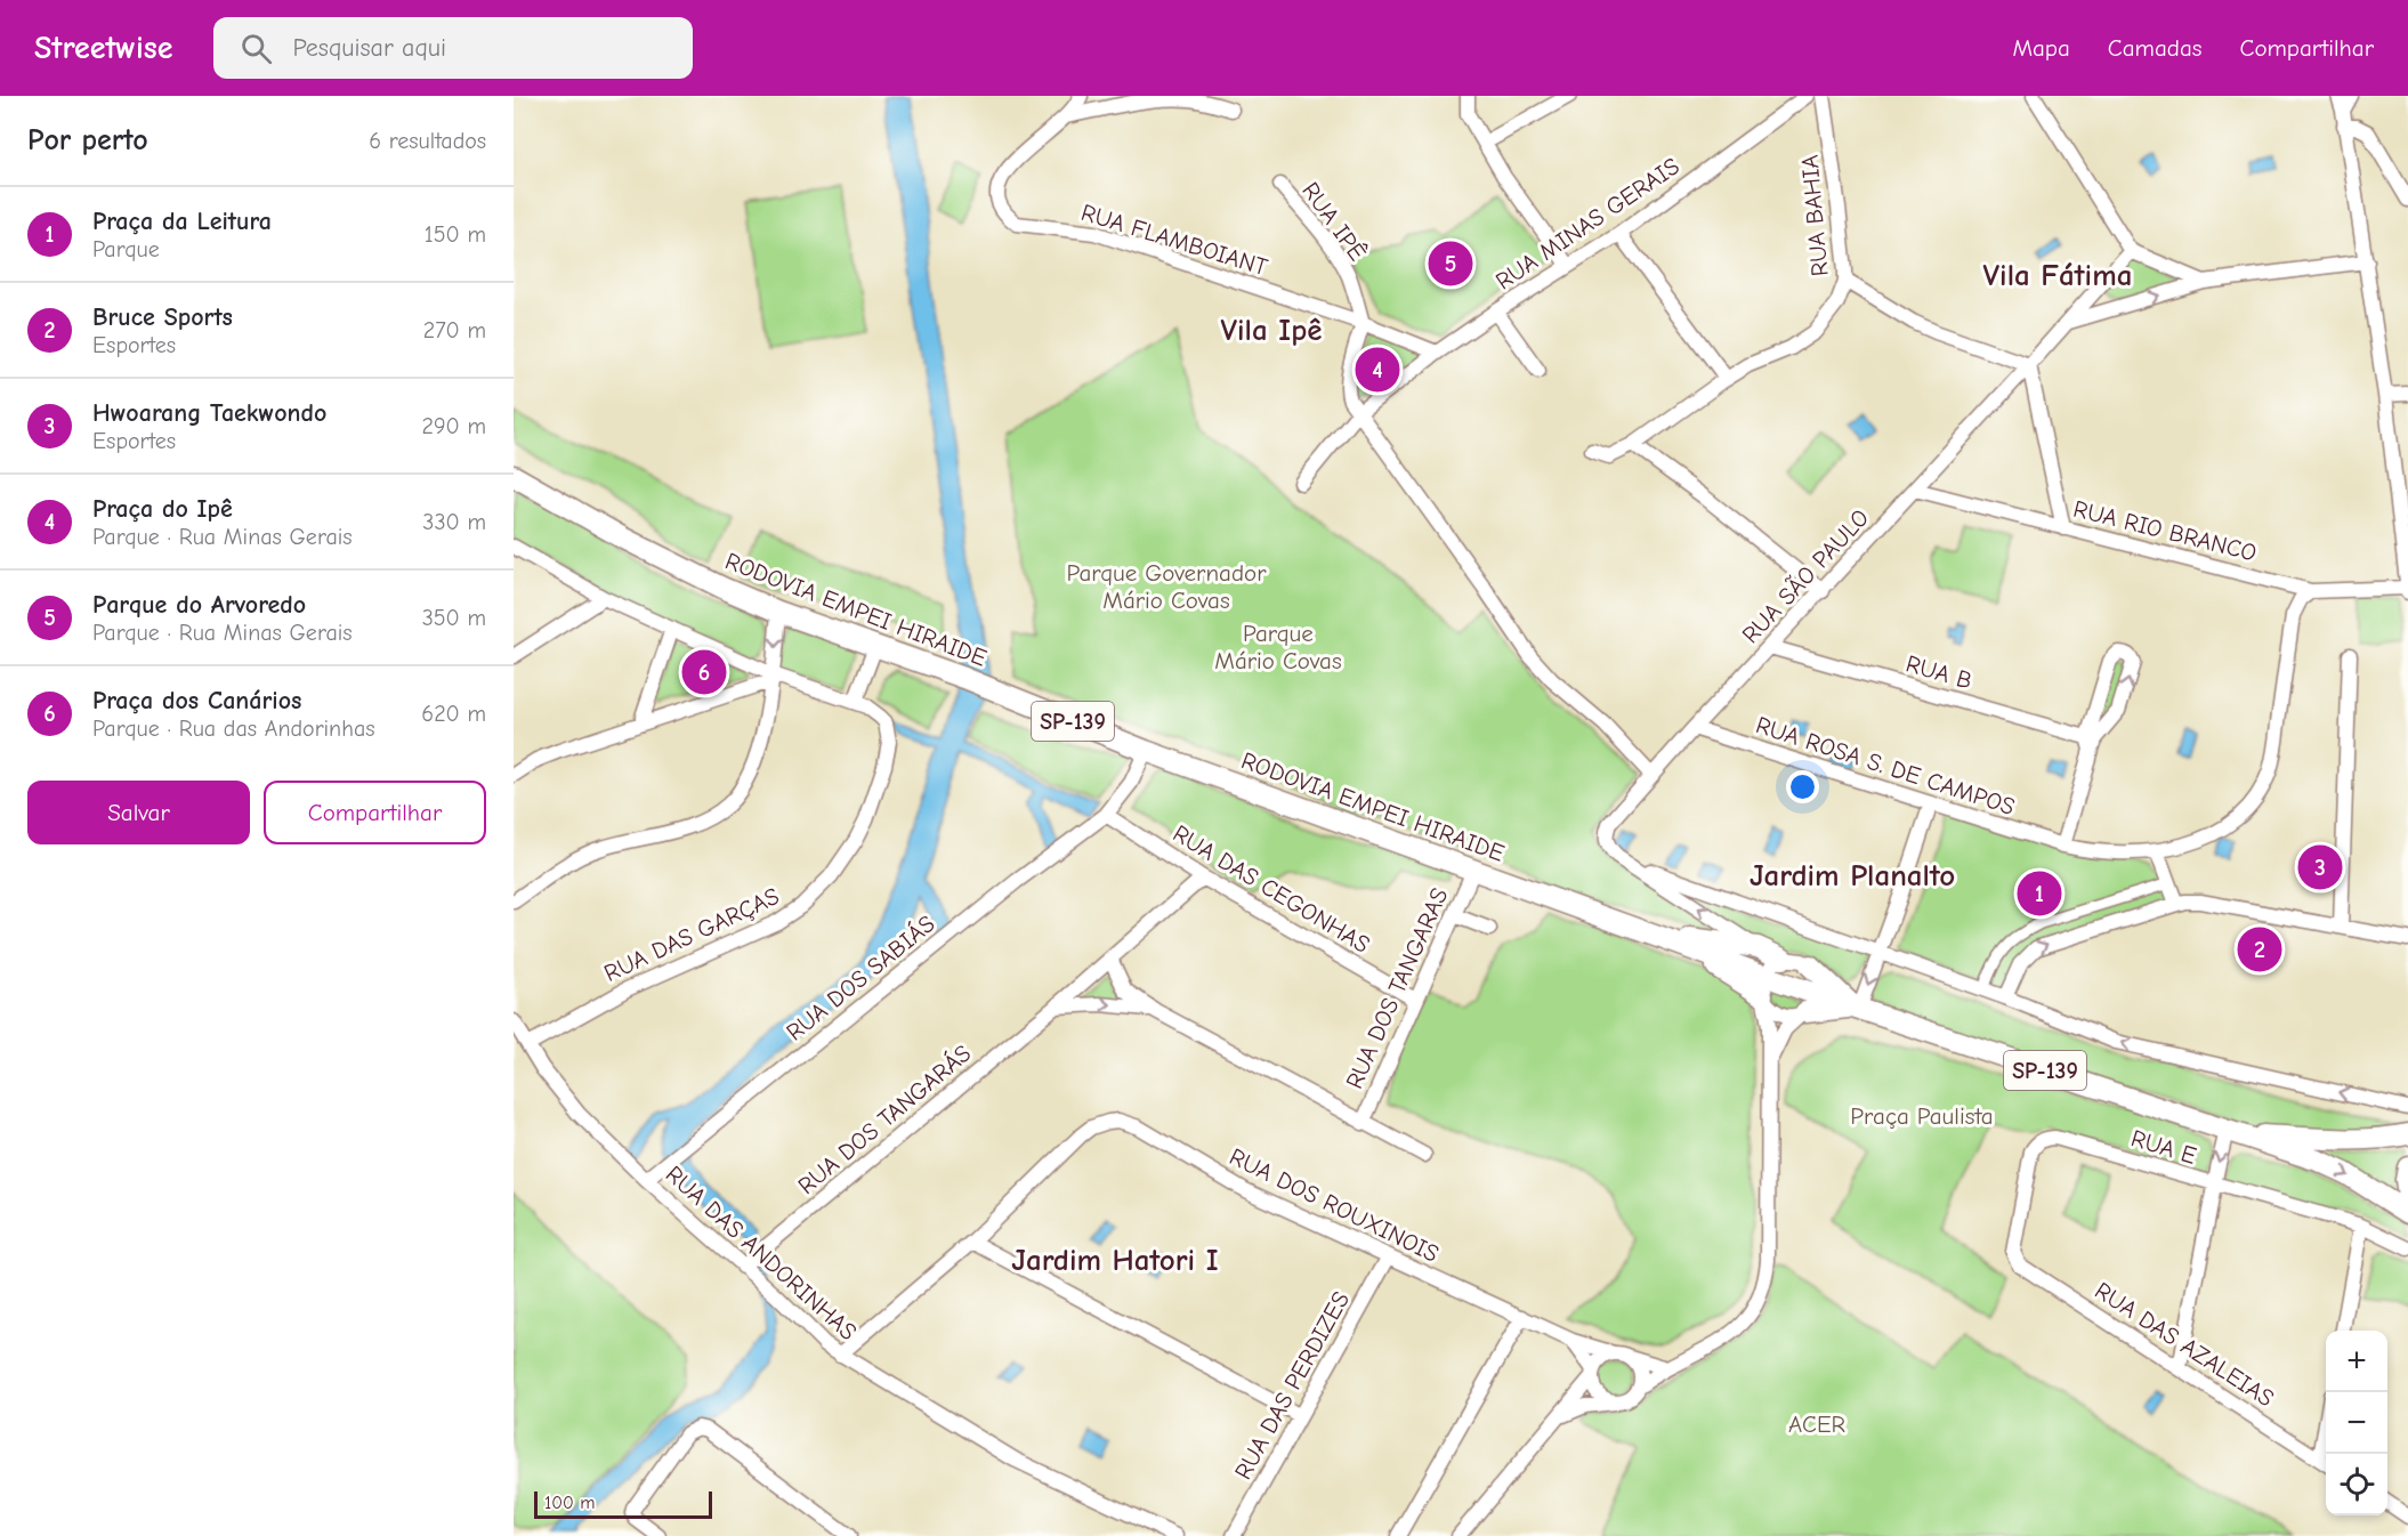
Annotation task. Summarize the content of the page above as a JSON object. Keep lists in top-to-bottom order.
{
  "streets": {
    "main road": ["RODOVIA EMPEI HIRAIDE", "SP-139"],
    "street": [
      "RUA BAHIA",
      "RUA IPÊ",
      "RUA MINAS GERAIS",
      "RUA FLAMBOIANT",
      "RUA RIO BRANCO",
      "RUA SÃO PAULO",
      "RUA B",
      "RUA ROSA S. DE CAMPOS",
      "RUA DAS CEGONHAS",
      "RUA DAS GARÇAS",
      "RUA DOS SABIÁS",
      "RUA DOS TANGARAS",
      "RUA DOS TANGARÁS",
      "RUA E",
      "RUA DOS ROUXINOIS",
      "RUA DAS ANDORINHAS",
      "RUA DAS AZALEIAS",
      "RUA DAS PERDIZES"
    ]
  },
  "crossings": [
    ["RUA IPÊ", "RUA FLAMBOIANT"],
    ["RUA MINAS GERAIS", "RUA FLAMBOIANT"],
    ["RUA RIO BRANCO", "RUA SÃO PAULO"],
    ["RUA RIO BRANCO", "RUA ROSA S. DE CAMPOS"],
    ["RUA SÃO PAULO", "RUA B"],
    ["RUA SÃO PAULO", "RUA ROSA S. DE CAMPOS"],
    ["RODOVIA EMPEI HIRAIDE", "RUA DOS SABIÁS"],
    ["RODOVIA EMPEI HIRAIDE", "RUA DOS TANGARAS"],
    ["RUA DAS CEGONHAS", "RUA DOS SABIÁS"],
    ["RUA DAS CEGONHAS", "RUA DOS TANGARAS"],
    ["RUA DAS CEGONHAS", "RUA DOS TANGARÁS"],
    ["RUA DAS GARÇAS", "RUA DAS ANDORINHAS"],
    ["RUA DOS SABIÁS", "RUA DAS ANDORINHAS"],
    ["RUA DOS TANGARÁS", "RUA DAS ANDORINHAS"],
    ["RUA E", "RUA DAS AZALEIAS"],
    ["RUA DOS ROUXINOIS", "RUA DAS ANDORINHAS"],
    ["RUA DOS ROUXINOIS", "RUA DAS PERDIZES"]
  ],
  "districts": [
    "Vila Fátima",
    "Vila Ipê",
    "Jardim Planalto",
    "Jardim Hatori I"
  ],
  "parks": [
    "Parque Governador Mário Covas",
    "Parque Mário Covas",
    "Praça Paulista",
    "ACER"
  ],
  "scale_bar": "100 m",
  "page": {
    "header": "Streetwise",
    "search": "Pesquisar aqui",
    "nav": ["Mapa", "Camadas", "Compartilhar"],
    "heading": ["Por perto", "6 resultados"],
    "list": [
      {
        "mark": "1",
        "name": "Praça da Leitura",
        "note": "Parque",
        "value": "150 m"
      },
      {
        "mark": "2",
        "name": "Bruce Sports",
        "note": "Esportes",
        "value": "270 m"
      },
      {
        "mark": "3",
        "name": "Hwoarang Taekwondo",
        "note": "Esportes",
        "value": "290 m"
      },
      {
        "mark": "4",
        "name": "Praça do Ipê",
        "note": "Parque · Rua Minas Gerais",
        "value": "330 m"
      },
      {
        "mark": "5",
        "name": "Parque do Arvoredo",
        "note": "Parque · Rua Minas Gerais",
        "value": "350 m"
      },
      {
        "mark": "6",
        "name": "Praça dos Canários",
        "note": "Parque · Rua das Andorinhas",
        "value": "620 m"
      }
    ],
    "pins": [
      "5",
      "4",
      "6",
      "3",
      "1",
      "2"
    ],
    "buttons": ["Salvar", "Compartilhar"],
    "map_buttons": ["+", "−"],
    "scale": "100 m"
  }
}
